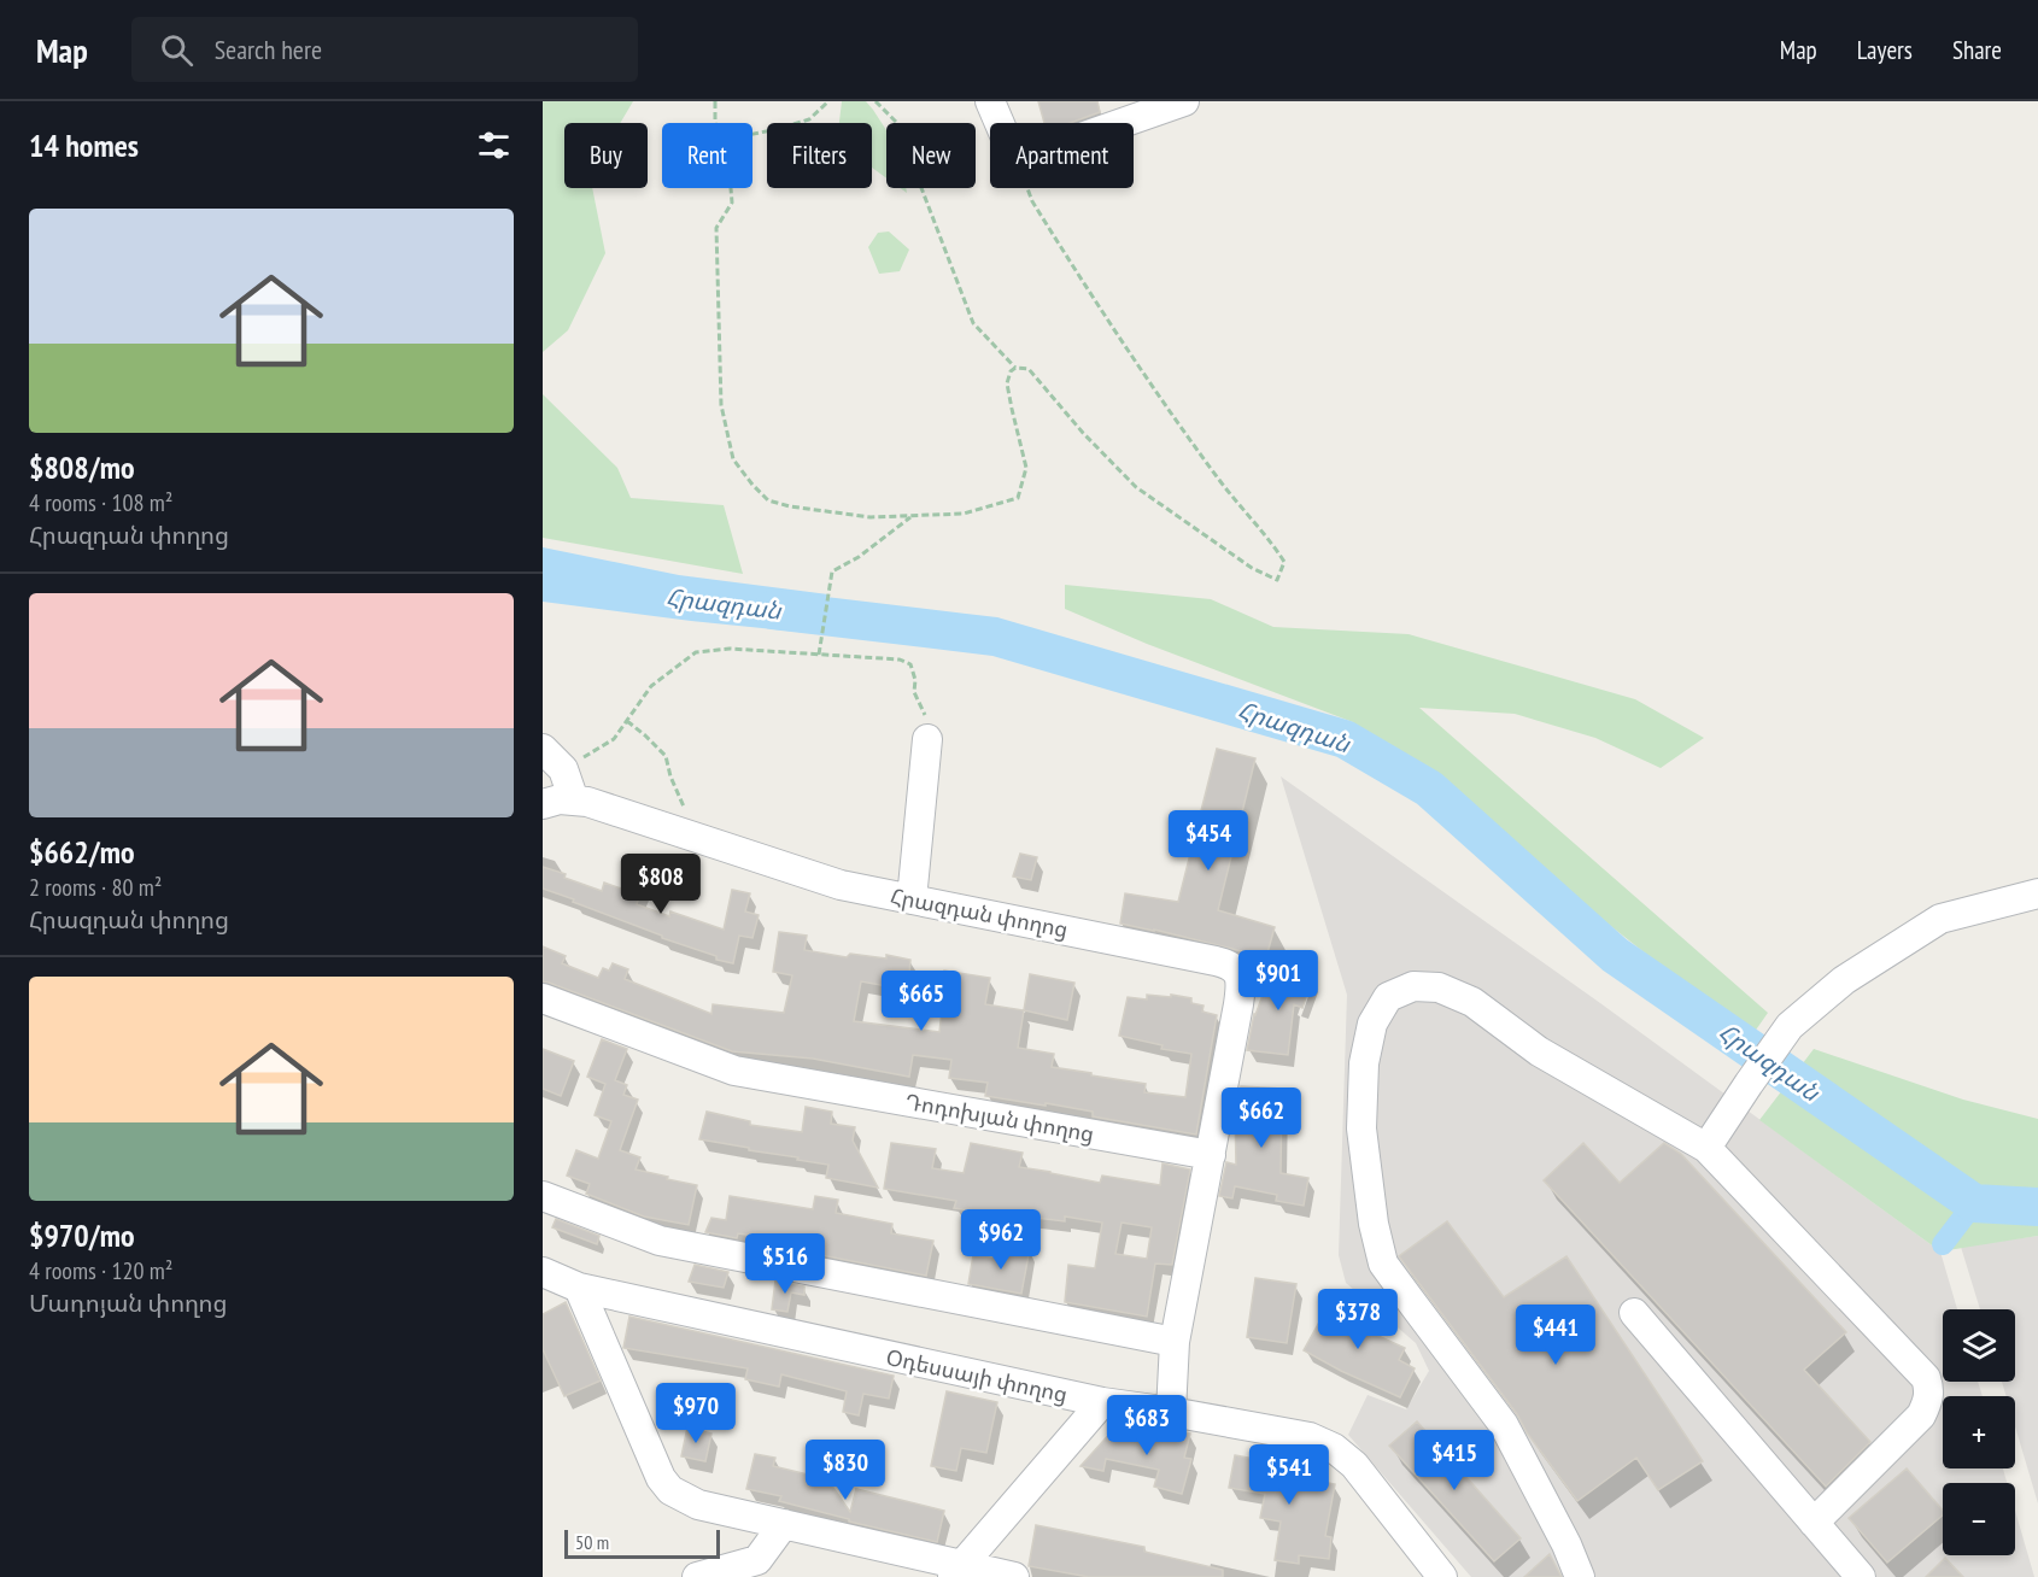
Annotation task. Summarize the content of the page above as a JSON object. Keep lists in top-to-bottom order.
{
  "streets": {
    "street": ["Հրազդան փողոց", "Դոդոխյան փողոց", "Օդեսսայի փողոց"]
  },
  "crossings": [
    ["Հրազդան փողոց", "Դոդոխյան փողոց"]
  ],
  "water": ["Հրազդան"],
  "scale_bar": "50 m",
  "page": {
    "header": "Map",
    "search": "Search here",
    "nav": ["Map", "Layers", "Share"],
    "heading": "14 homes",
    "chip": [
      "Buy",
      "Rent",
      "Filters",
      "New",
      "Apartment"
    ],
    "list": [
      {
        "name": "$808/mo",
        "note": "4 rooms · 108 m² · Հրազդան փողոց"
      },
      {
        "name": "$662/mo",
        "note": "2 rooms · 80 m² · Հրազդան փողոց"
      },
      {
        "name": "$970/mo",
        "note": "4 rooms · 120 m² · Մադոյան փողոց"
      }
    ],
    "price": [
      "$454",
      "$808",
      "$901",
      "$665",
      "$662",
      "$962",
      "$516",
      "$378",
      "$441",
      "$970",
      "$683",
      "$415",
      "$830",
      "$541"
    ],
    "map_buttons": ["+", "−"],
    "scale": "50 m"
  }
}
